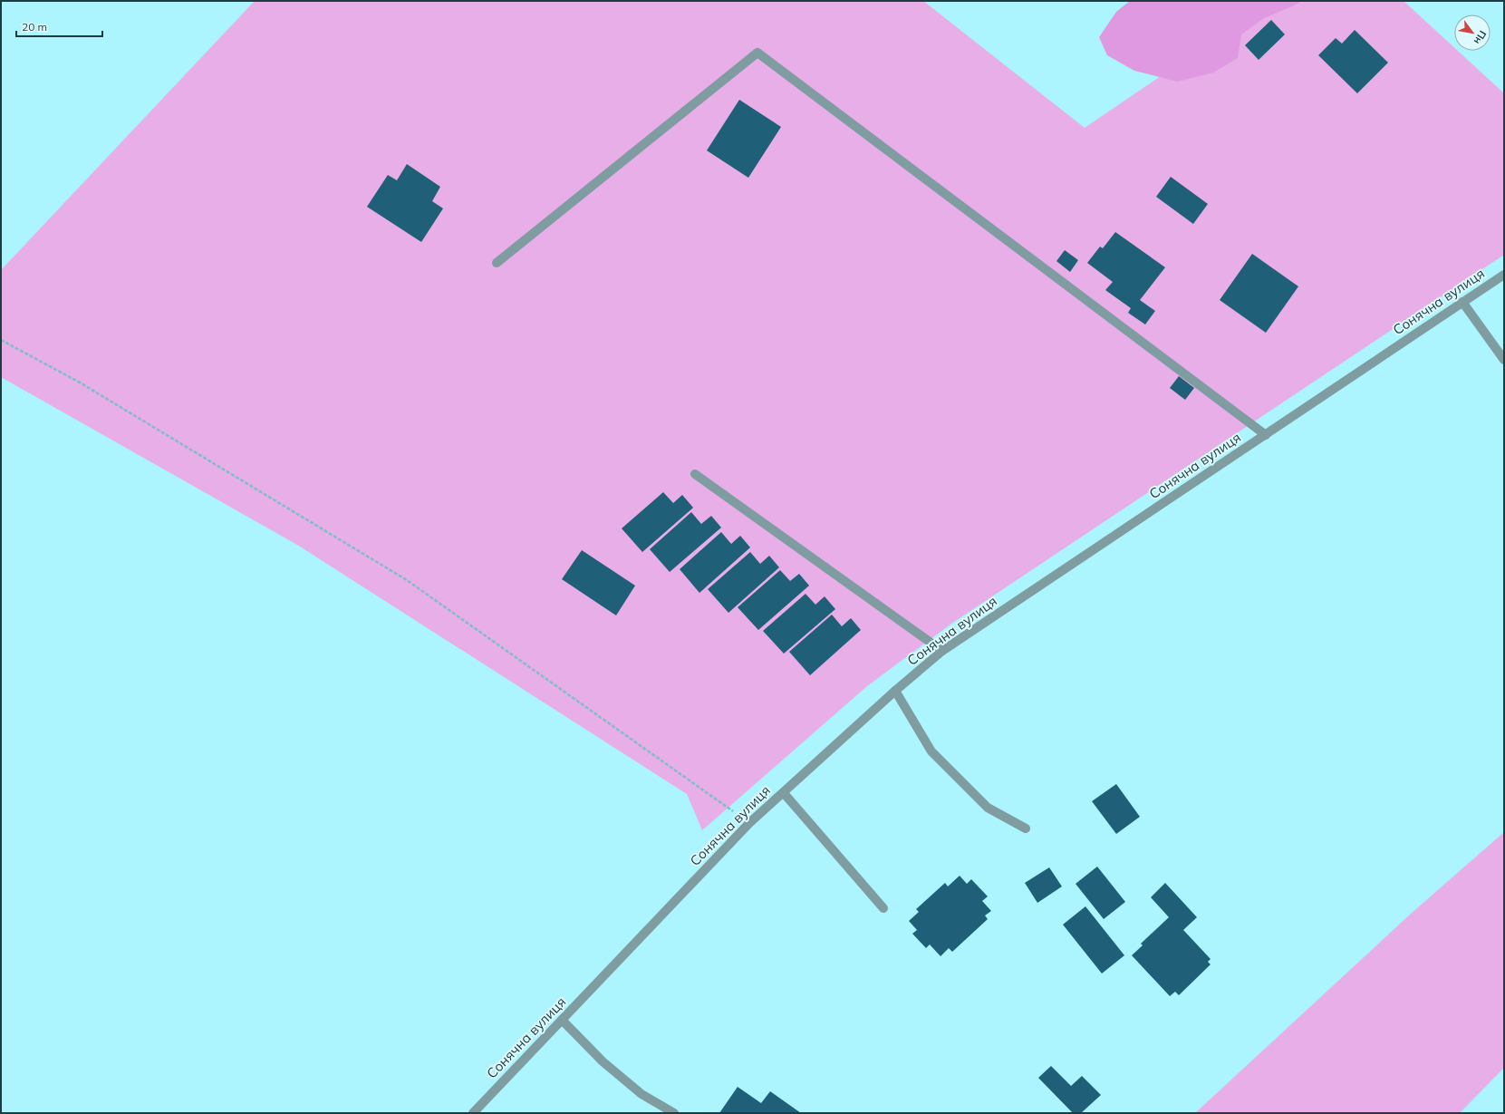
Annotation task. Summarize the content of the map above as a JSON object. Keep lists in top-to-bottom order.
{
  "streets": {
    "street": ["Сонячна вулиця"]
  },
  "scale_bar": "20 m",
  "north": "bottom right"
}
